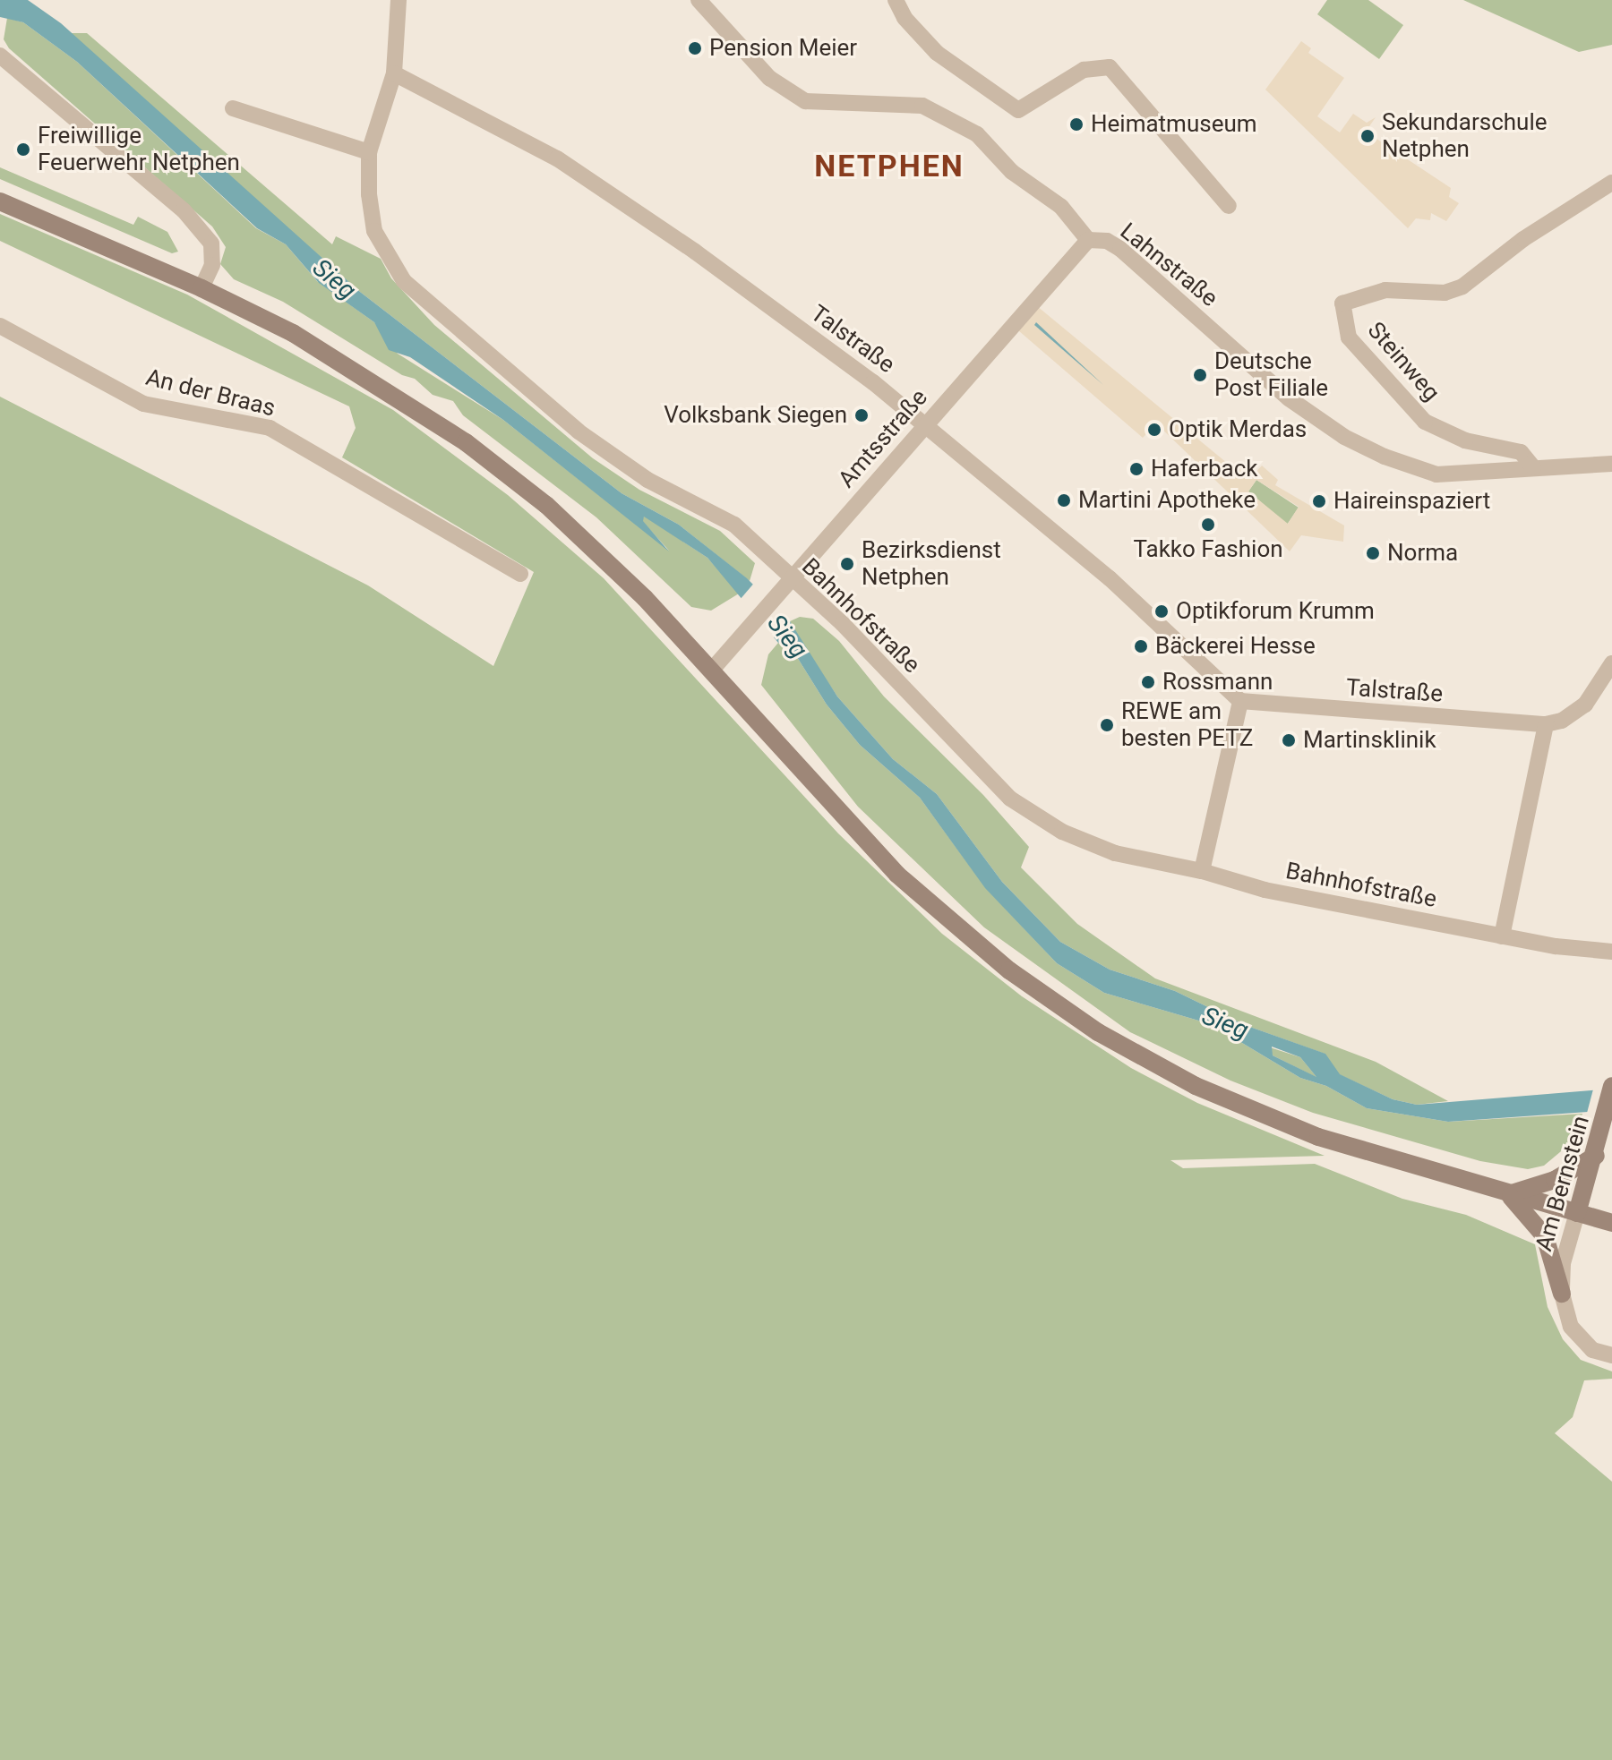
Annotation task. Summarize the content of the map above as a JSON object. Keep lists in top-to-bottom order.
{
  "streets": {
    "main road": ["Am Bernstein"],
    "street": [
      "Lahnstraße",
      "Talstraße",
      "Steinweg",
      "An der Braas",
      "Amtsstraße",
      "Bahnhofstraße"
    ]
  },
  "crossings": [
    ["Lahnstraße", "Steinweg"],
    ["Lahnstraße", "Amtsstraße"],
    ["Talstraße", "Amtsstraße"],
    ["Talstraße", "Bahnhofstraße"],
    ["Amtsstraße", "Bahnhofstraße"]
  ],
  "districts": ["NETPHEN"],
  "water": ["Sieg"],
  "places": [
    "Pension Meier",
    "Heimatmuseum",
    "Sekundarschule Netphen",
    "Freiwillige Feuerwehr Netphen",
    "Deutsche Post Filiale",
    "Volksbank Siegen",
    "Optik Merdas",
    "Haferback",
    "Martini Apotheke",
    "Haireinspaziert",
    "Takko Fashion",
    "Norma",
    "Bezirksdienst Netphen",
    "Optikforum Krumm",
    "Bäckerei Hesse",
    "Rossmann",
    "REWE am besten PETZ",
    "Martinsklinik"
  ]
}
